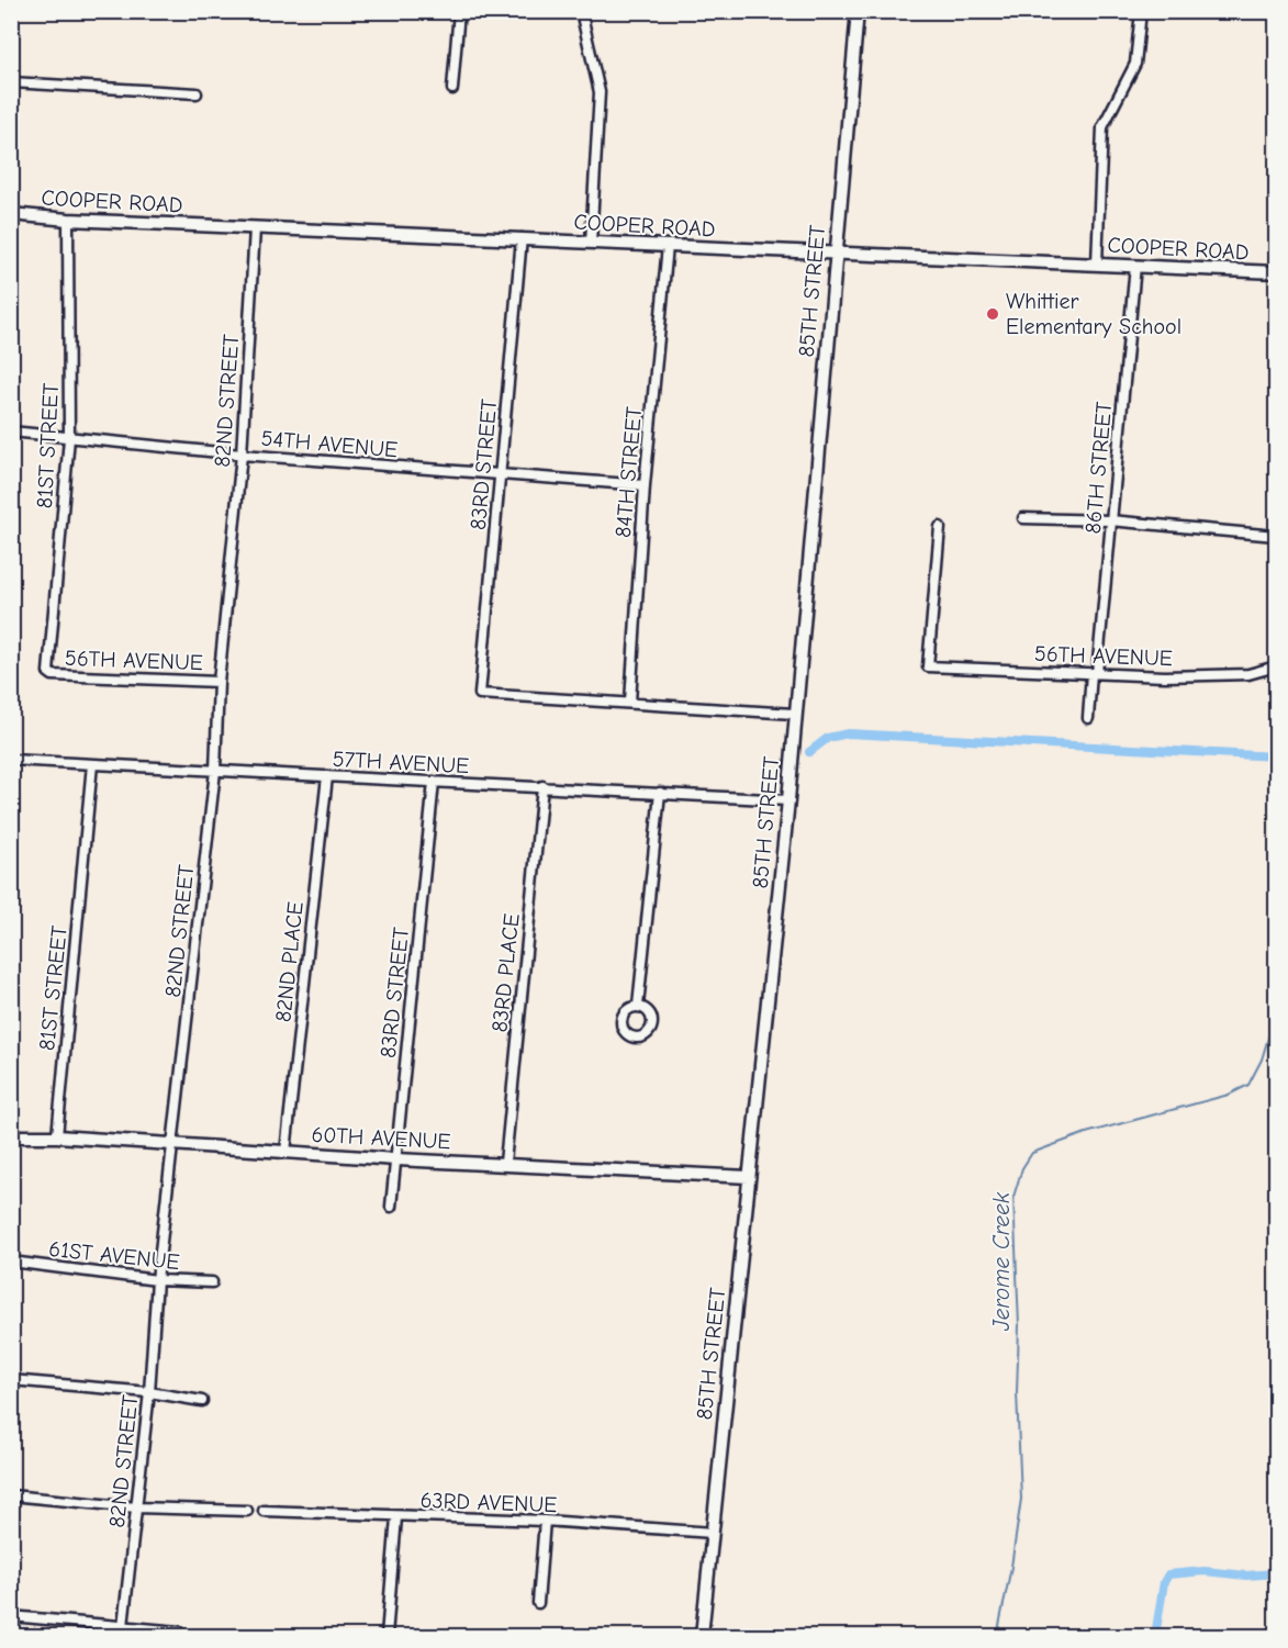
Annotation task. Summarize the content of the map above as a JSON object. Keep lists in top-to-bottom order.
{
  "streets": {
    "street": [
      "COOPER ROAD",
      "85TH STREET",
      "82ND STREET",
      "54TH AVENUE",
      "81ST STREET",
      "83RD STREET",
      "86TH STREET",
      "84TH STREET",
      "56TH AVENUE",
      "57TH AVENUE",
      "82ND PLACE",
      "83RD PLACE",
      "60TH AVENUE",
      "61ST AVENUE",
      "63RD AVENUE"
    ]
  },
  "crossings": [
    ["COOPER ROAD", "85TH STREET"],
    ["COOPER ROAD", "82ND STREET"],
    ["COOPER ROAD", "81ST STREET"],
    ["COOPER ROAD", "83RD STREET"],
    ["COOPER ROAD", "86TH STREET"],
    ["COOPER ROAD", "84TH STREET"],
    ["85TH STREET", "57TH AVENUE"],
    ["85TH STREET", "60TH AVENUE"],
    ["85TH STREET", "63RD AVENUE"],
    ["82ND STREET", "54TH AVENUE"],
    ["82ND STREET", "56TH AVENUE"],
    ["82ND STREET", "57TH AVENUE"],
    ["82ND STREET", "60TH AVENUE"],
    ["82ND STREET", "61ST AVENUE"],
    ["54TH AVENUE", "81ST STREET"],
    ["54TH AVENUE", "83RD STREET"],
    ["54TH AVENUE", "84TH STREET"],
    ["81ST STREET", "56TH AVENUE"],
    ["81ST STREET", "57TH AVENUE"],
    ["81ST STREET", "60TH AVENUE"],
    ["83RD STREET", "84TH STREET"],
    ["83RD STREET", "57TH AVENUE"],
    ["83RD STREET", "60TH AVENUE"],
    ["86TH STREET", "56TH AVENUE"],
    ["57TH AVENUE", "82ND PLACE"],
    ["57TH AVENUE", "83RD PLACE"],
    ["82ND PLACE", "60TH AVENUE"],
    ["83RD PLACE", "60TH AVENUE"]
  ],
  "water": ["Jerome Creek"],
  "places": ["Whittier Elementary School"]
}
